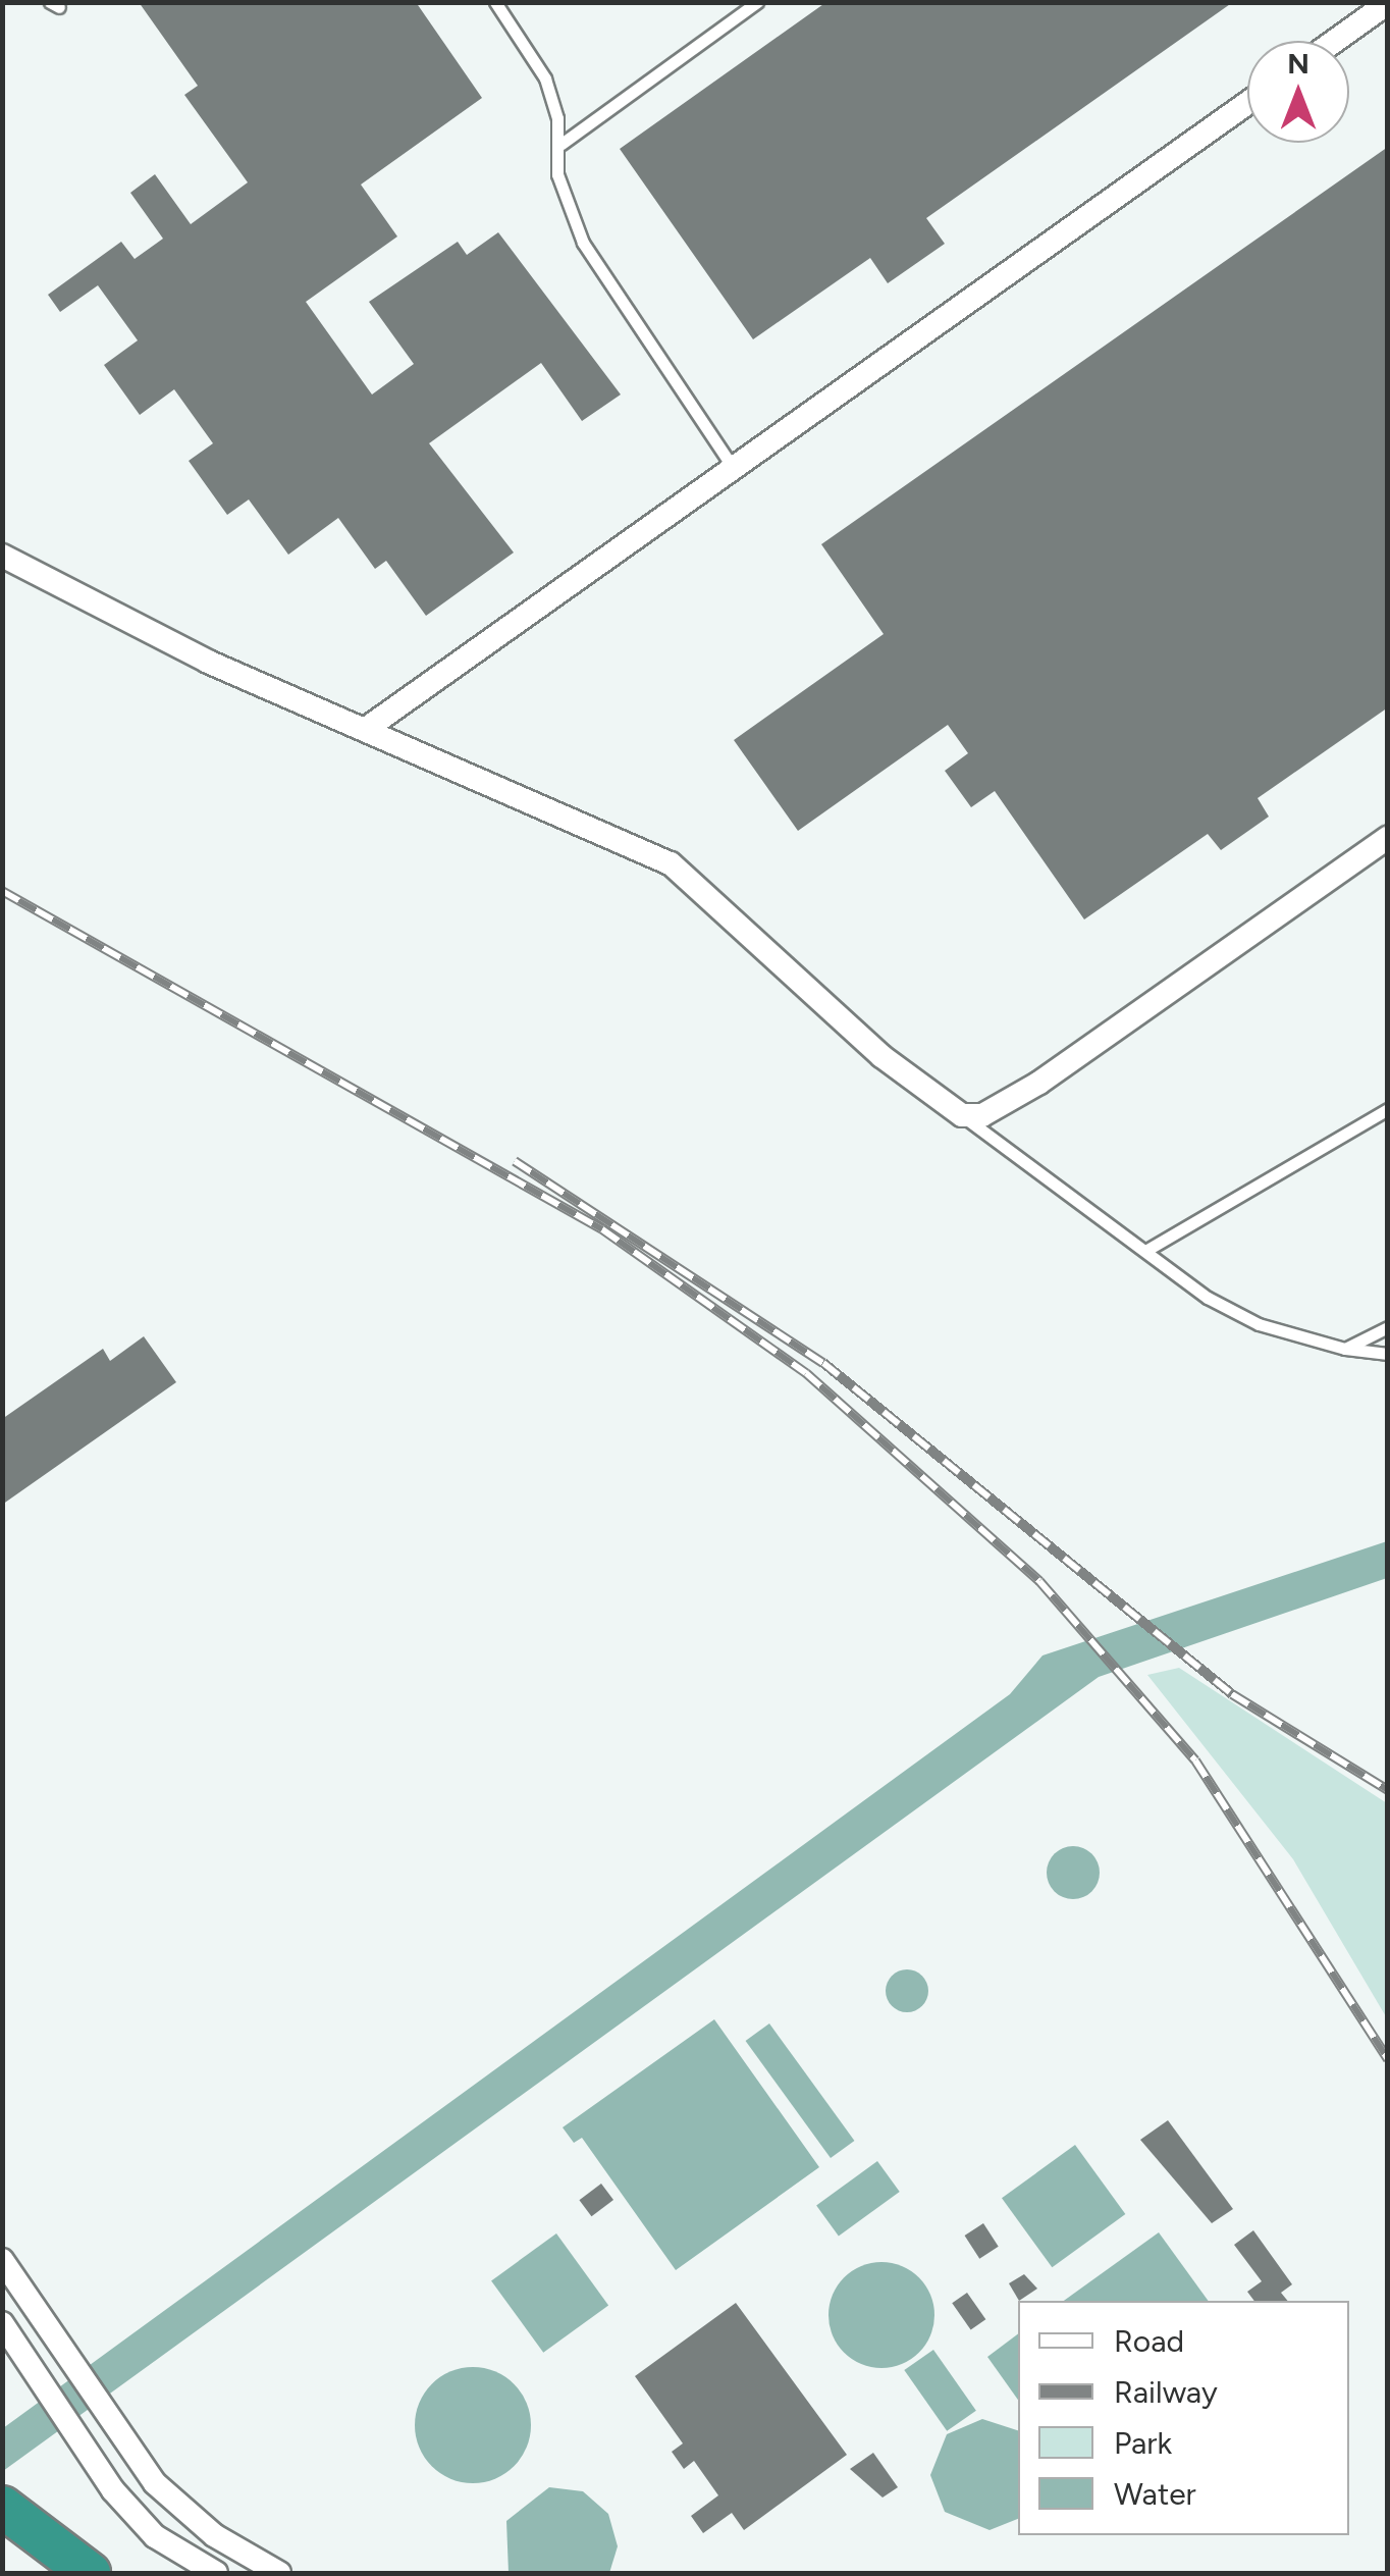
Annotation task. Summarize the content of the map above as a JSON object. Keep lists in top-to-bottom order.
{
  "legend": [
    "Road",
    "Railway",
    "Park",
    "Water"
  ],
  "north": "top"
}
